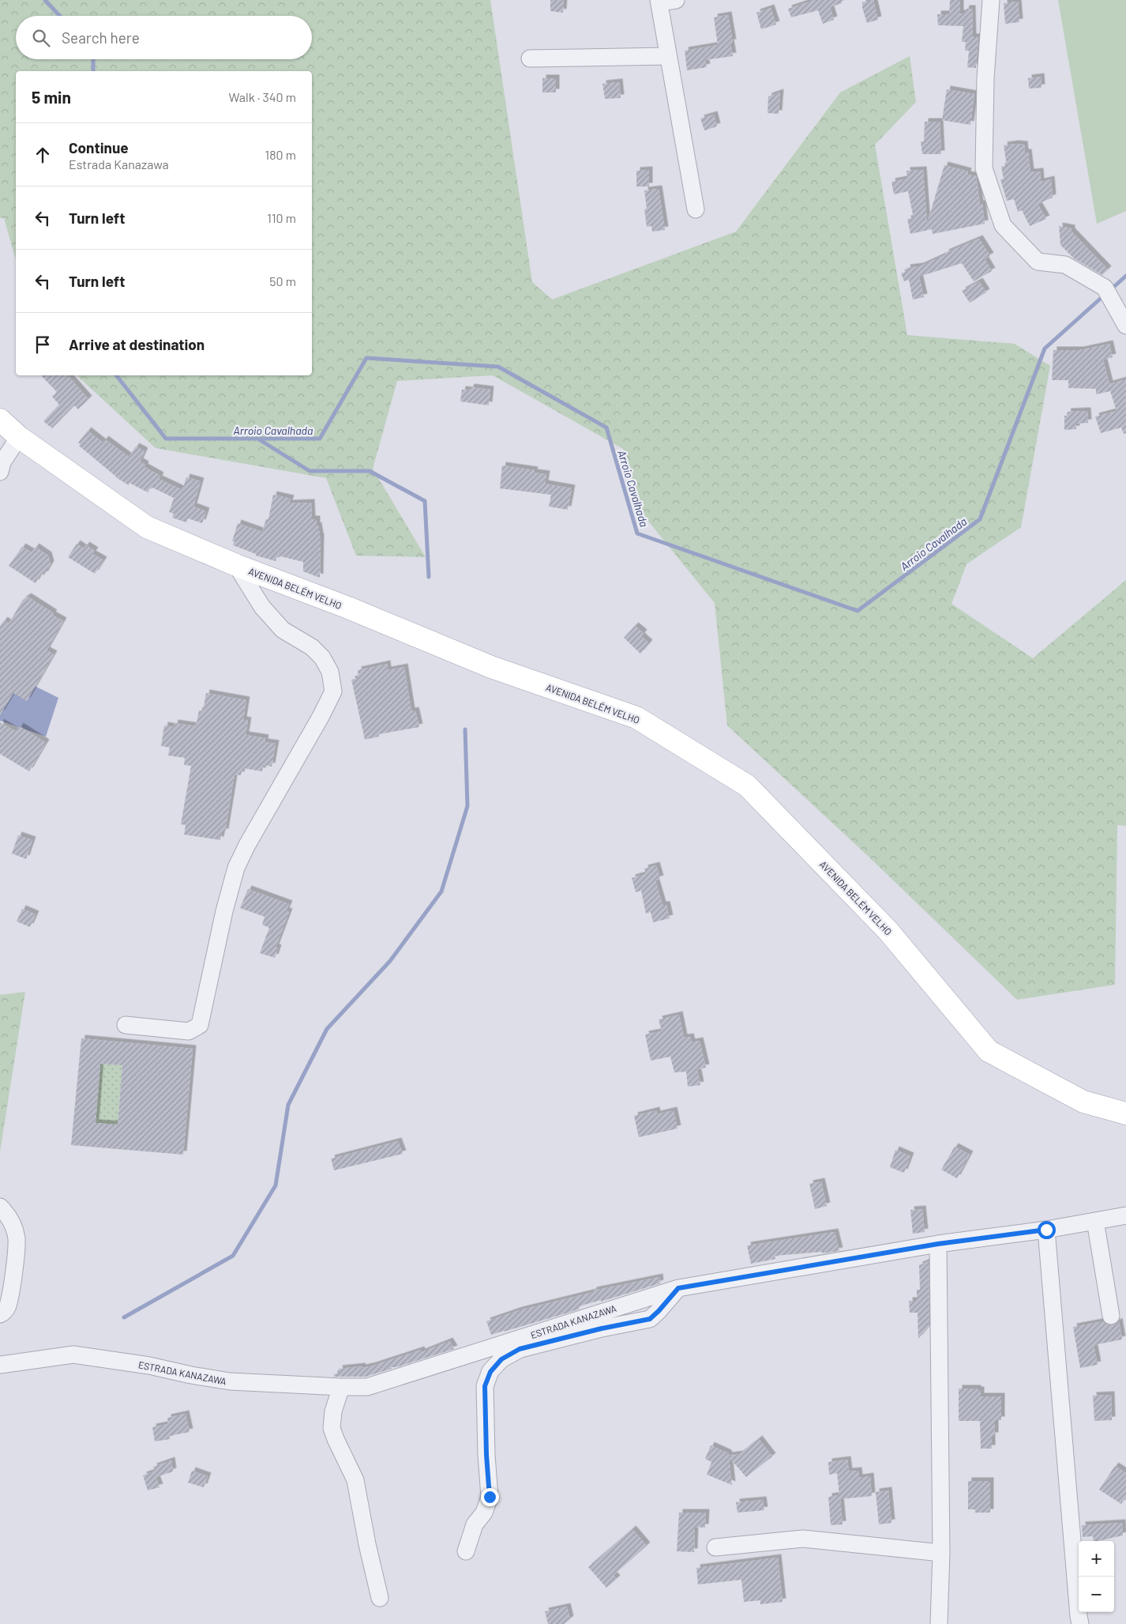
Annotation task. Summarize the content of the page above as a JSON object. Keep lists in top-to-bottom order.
{
  "streets": {
    "main road": ["AVENIDA BELÉM VELHO"],
    "street": ["ESTRADA KANAZAWA"]
  },
  "water": ["Arroio Cavalhada"],
  "page": {
    "search": "Search here",
    "heading": ["5 min", "Walk · 340 m"],
    "list": [
      ["Continue", "Estrada Kanazawa", "180 m"],
      ["Turn left", "110 m"],
      ["Turn left", "50 m"],
      "Arrive at destination"
    ],
    "map_buttons": ["+", "−"]
  }
}
